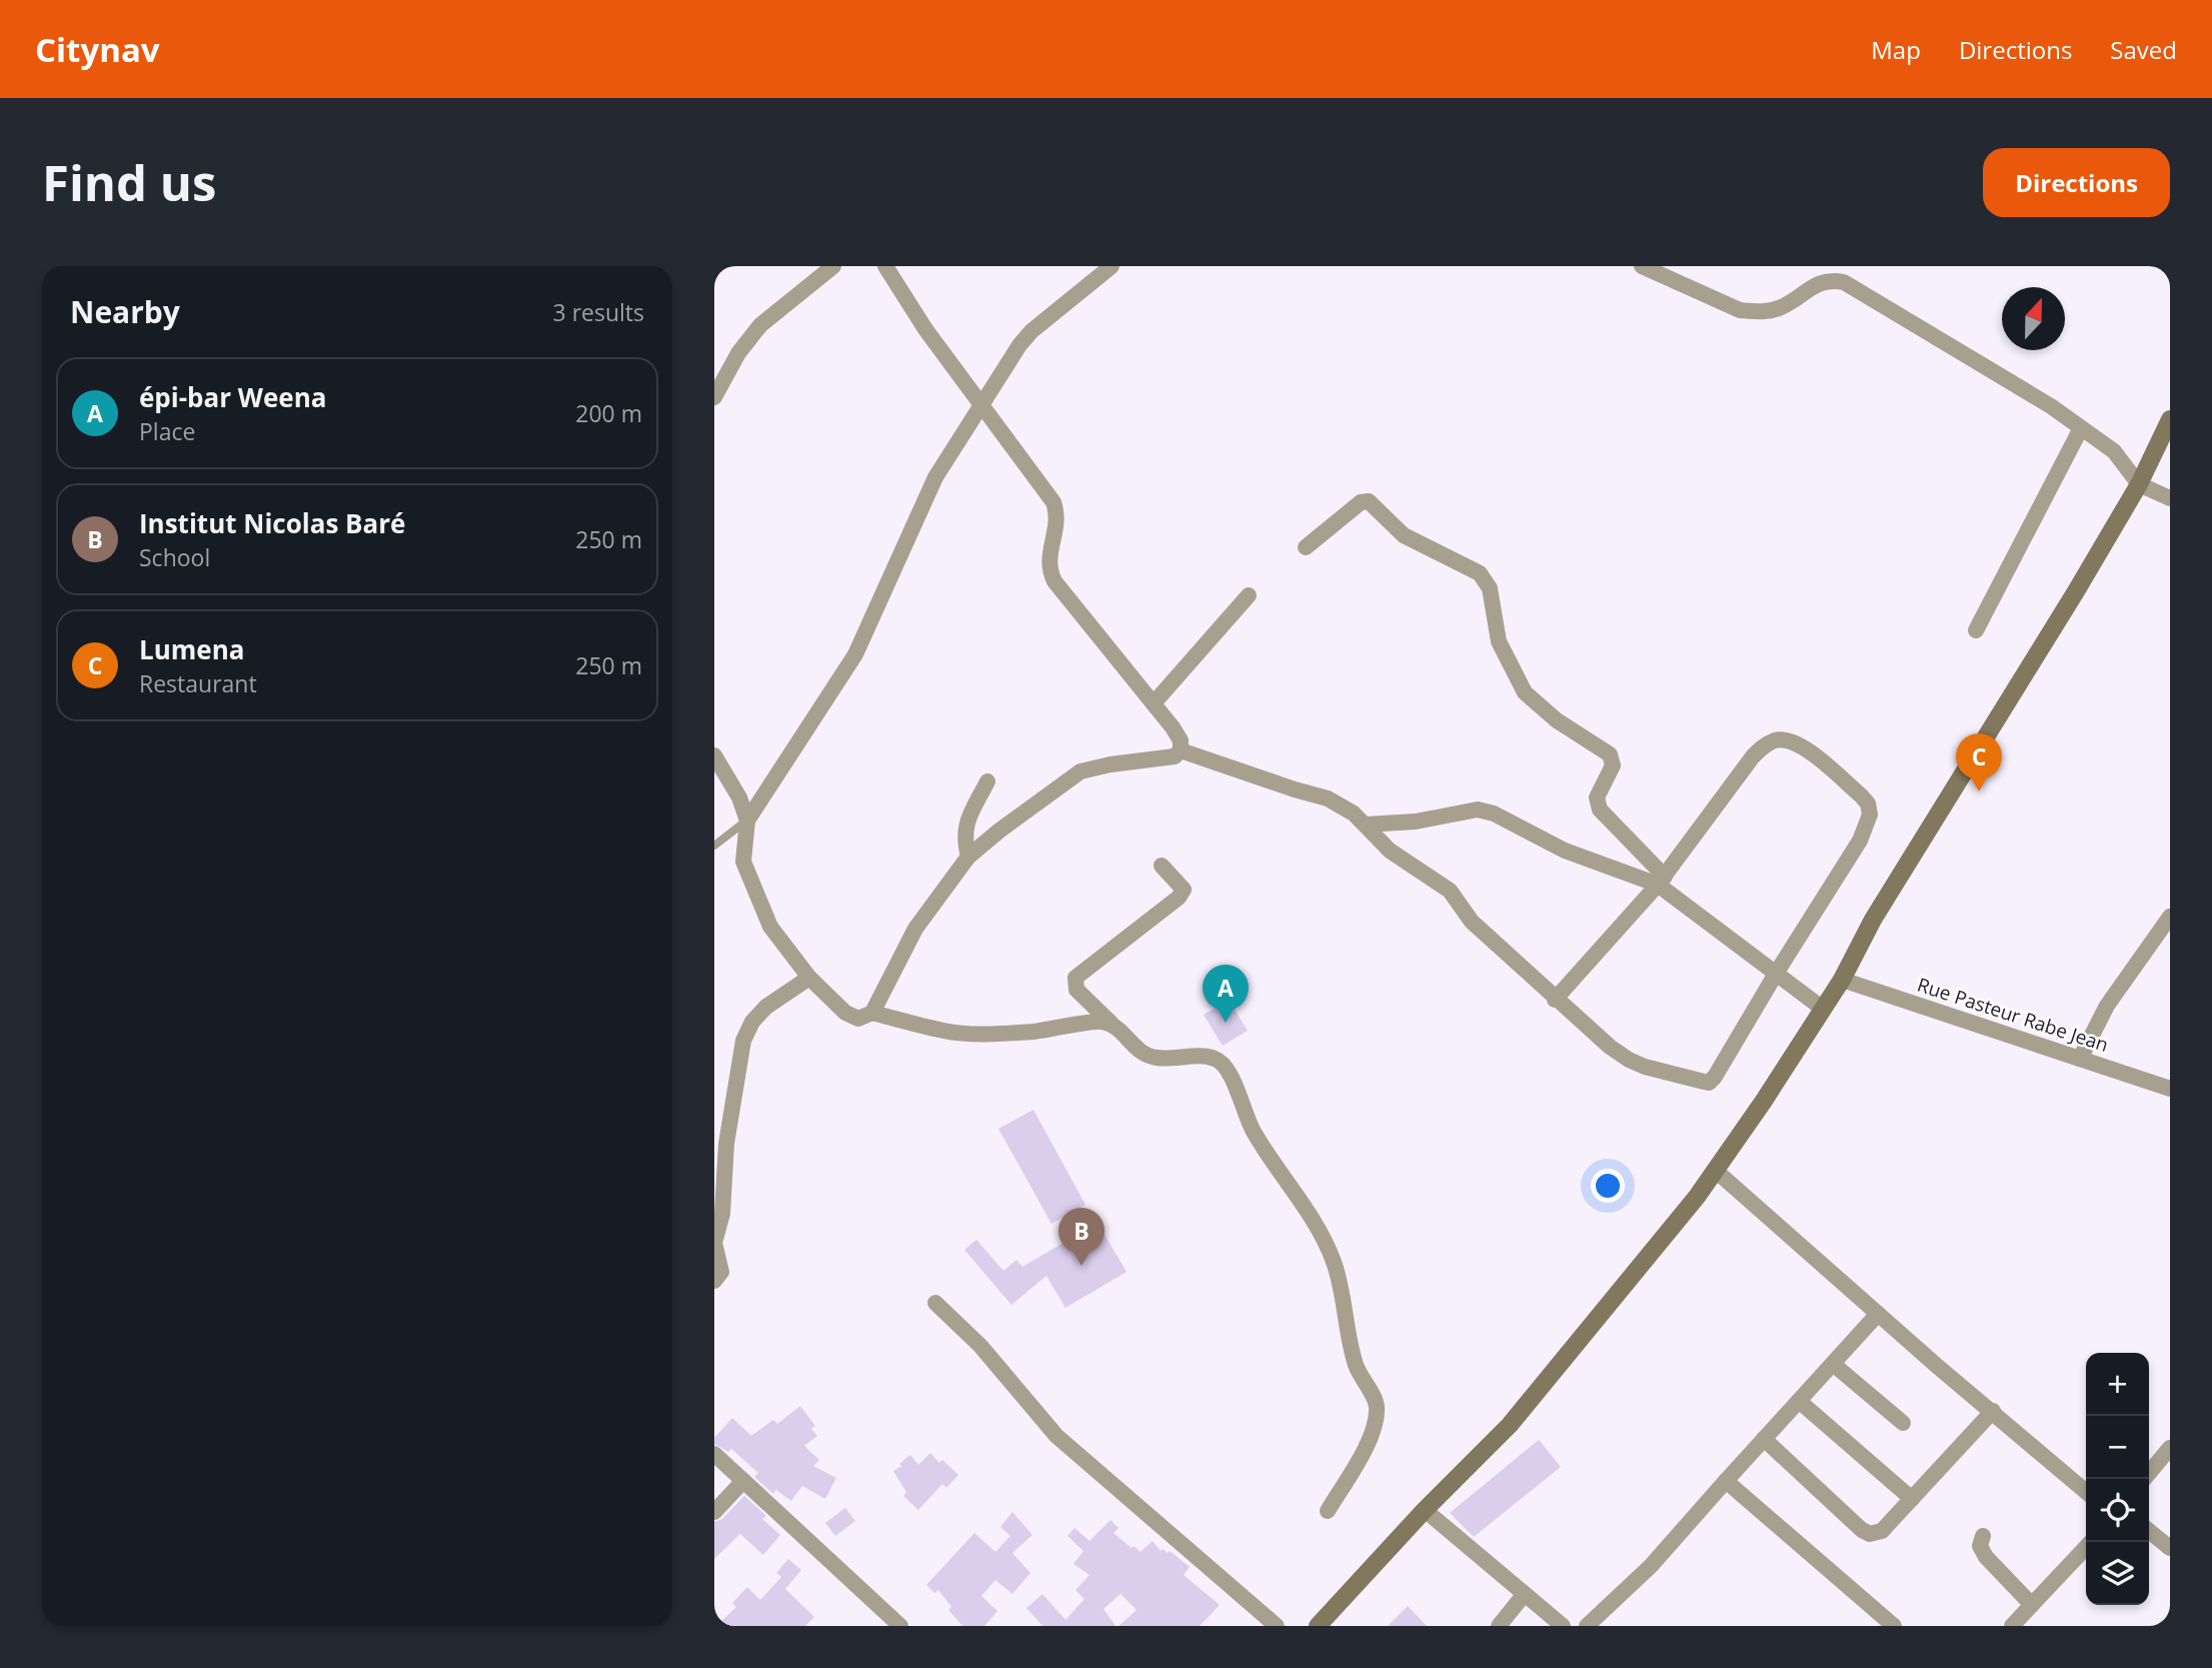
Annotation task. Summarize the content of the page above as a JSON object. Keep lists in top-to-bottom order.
{
  "streets": {
    "street": ["Rue Pasteur Rabe Jean"]
  },
  "north": "top",
  "page": {
    "header": "Citynav",
    "nav": ["Map", "Directions", "Saved"],
    "buttons": "Directions",
    "title": "Find us",
    "heading": ["Nearby", "3 results"],
    "list": [
      {
        "mark": "A",
        "name": "épi-bar Weena",
        "note": "Place",
        "value": "200 m"
      },
      {
        "mark": "B",
        "name": "Institut Nicolas Baré",
        "note": "School",
        "value": "250 m"
      },
      {
        "mark": "C",
        "name": "Lumena",
        "note": "Restaurant",
        "value": "250 m"
      }
    ],
    "pins": ["C", "A", "B"],
    "map_buttons": ["+", "−"]
  }
}
